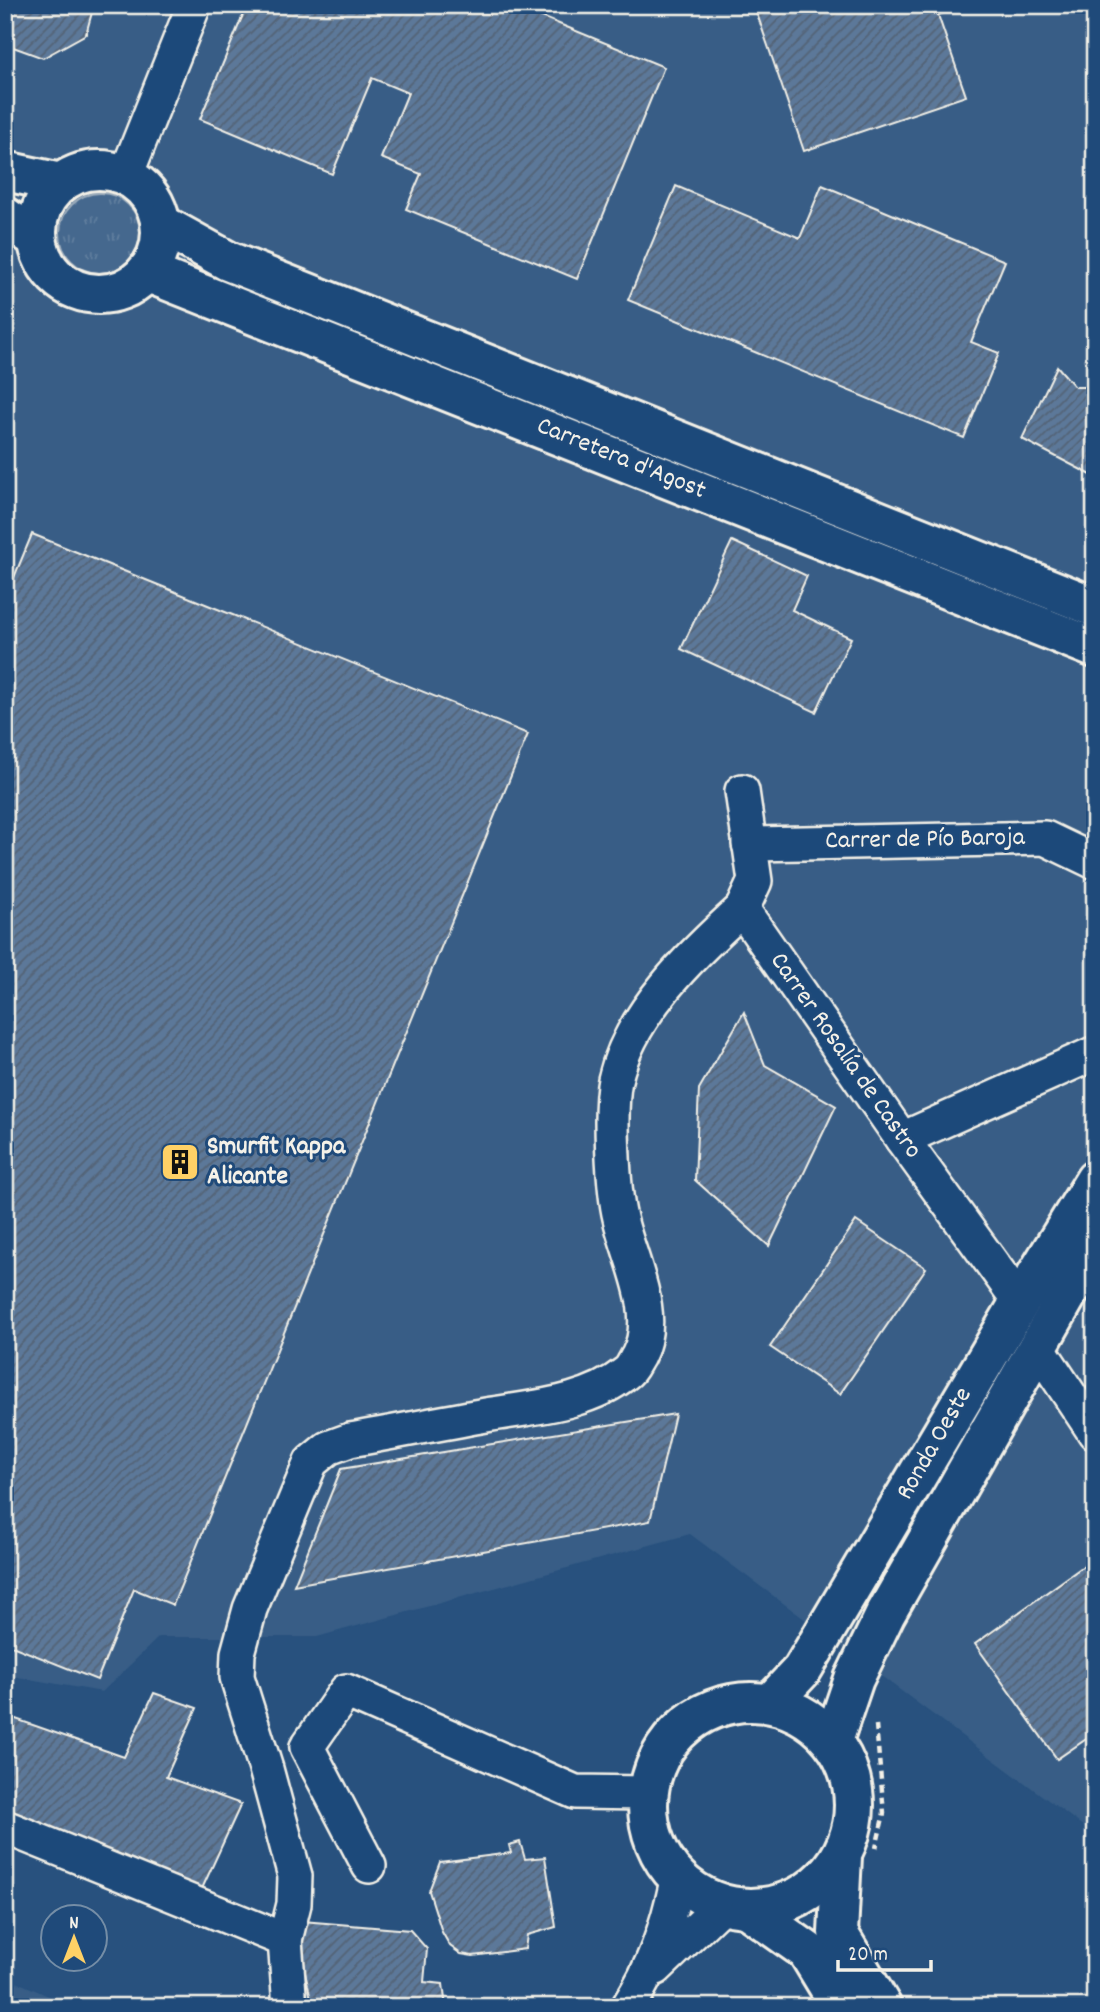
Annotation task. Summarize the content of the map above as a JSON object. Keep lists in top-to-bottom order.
{
  "streets": {
    "main road": ["Carretera d'Agost", "Ronda Oeste"],
    "street": ["Carrer de Pío Baroja", "Carrer Rosalía de Castro"]
  },
  "crossings": [
    ["Carrer Rosalía de Castro", "Ronda Oeste"]
  ],
  "places": {
    "building": ["Smurfit Kappa Alicante"]
  },
  "scale_bar": "20 m",
  "north": "top"
}
